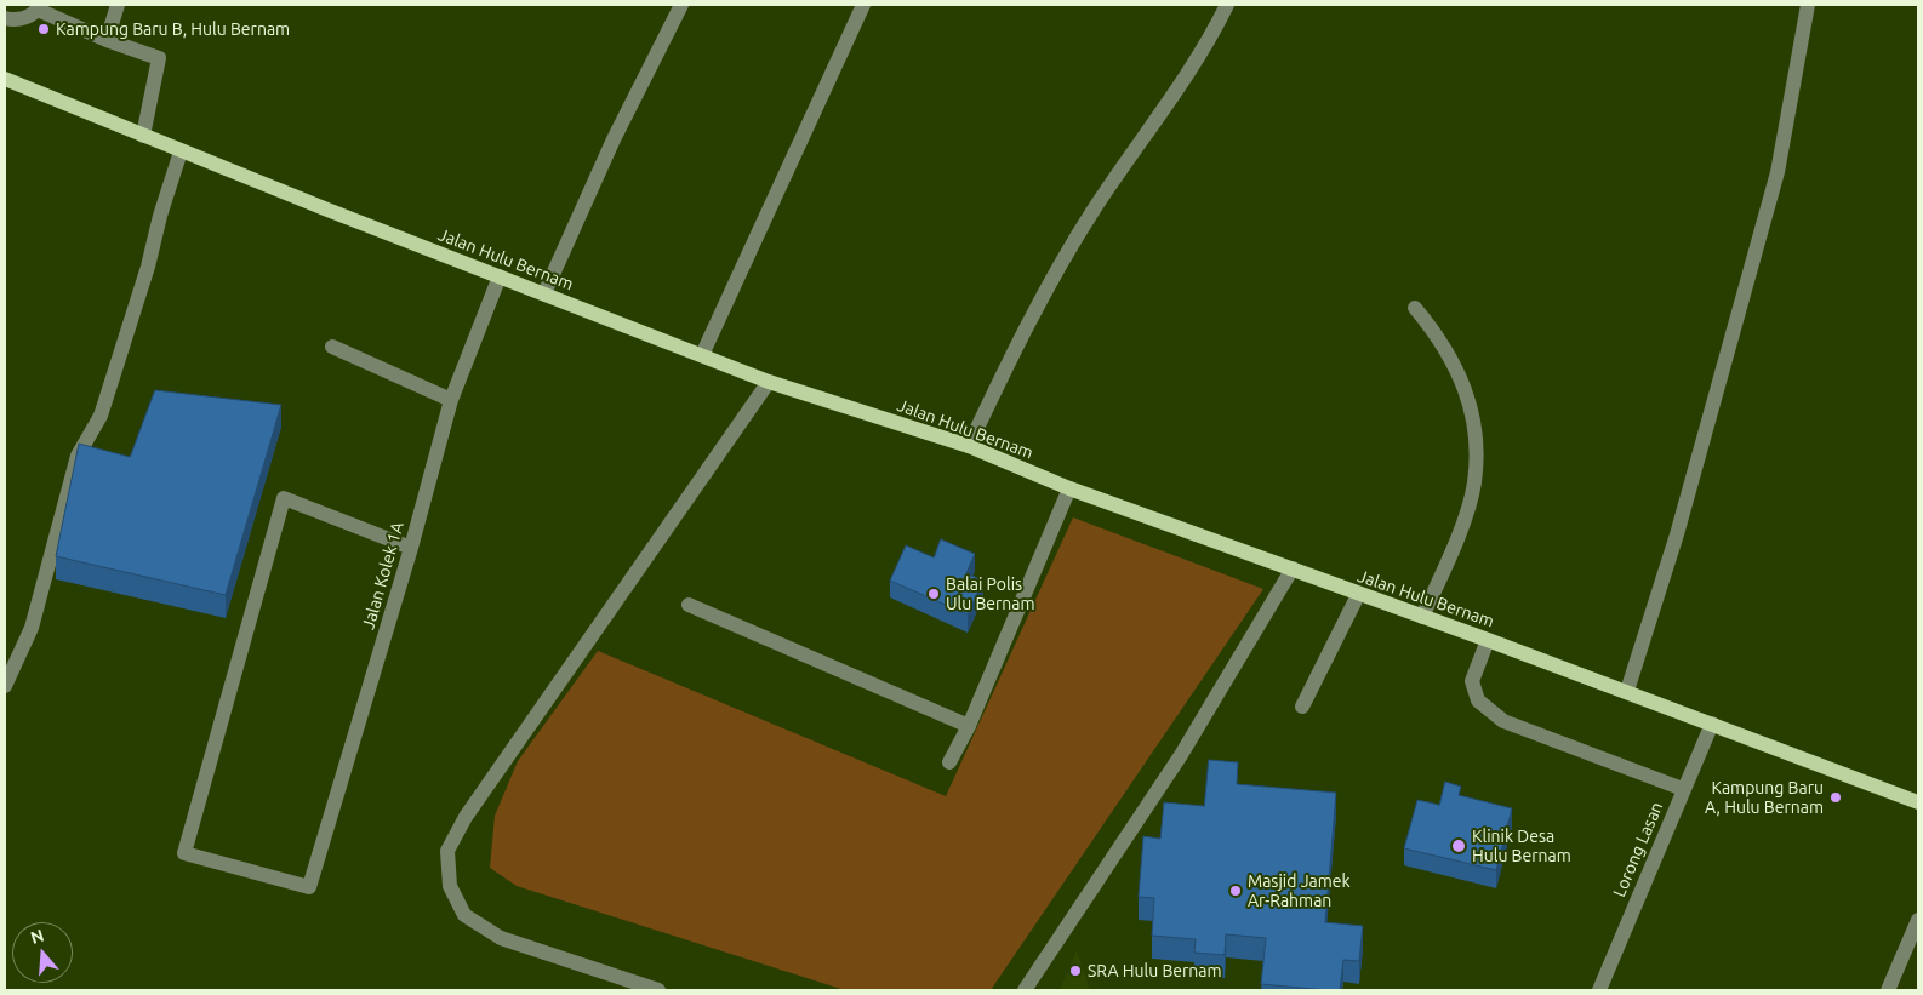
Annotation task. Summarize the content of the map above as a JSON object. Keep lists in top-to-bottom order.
{
  "streets": {
    "main road": ["Jalan Hulu Bernam"],
    "street": ["Jalan Kolek 1A", "Lorong Lasan"]
  },
  "crossings": [
    ["Jalan Hulu Bernam", "Jalan Kolek 1A"],
    ["Jalan Hulu Bernam", "Lorong Lasan"]
  ],
  "places": [
    "Kampung Baru B, Hulu Bernam",
    "Balai Polis Ulu Bernam",
    "Kampung Baru A, Hulu Bernam",
    "Klinik Desa Hulu Bernam",
    "Masjid Jamek Ar-Rahman",
    "SRA Hulu Bernam"
  ],
  "north": "top"
}
